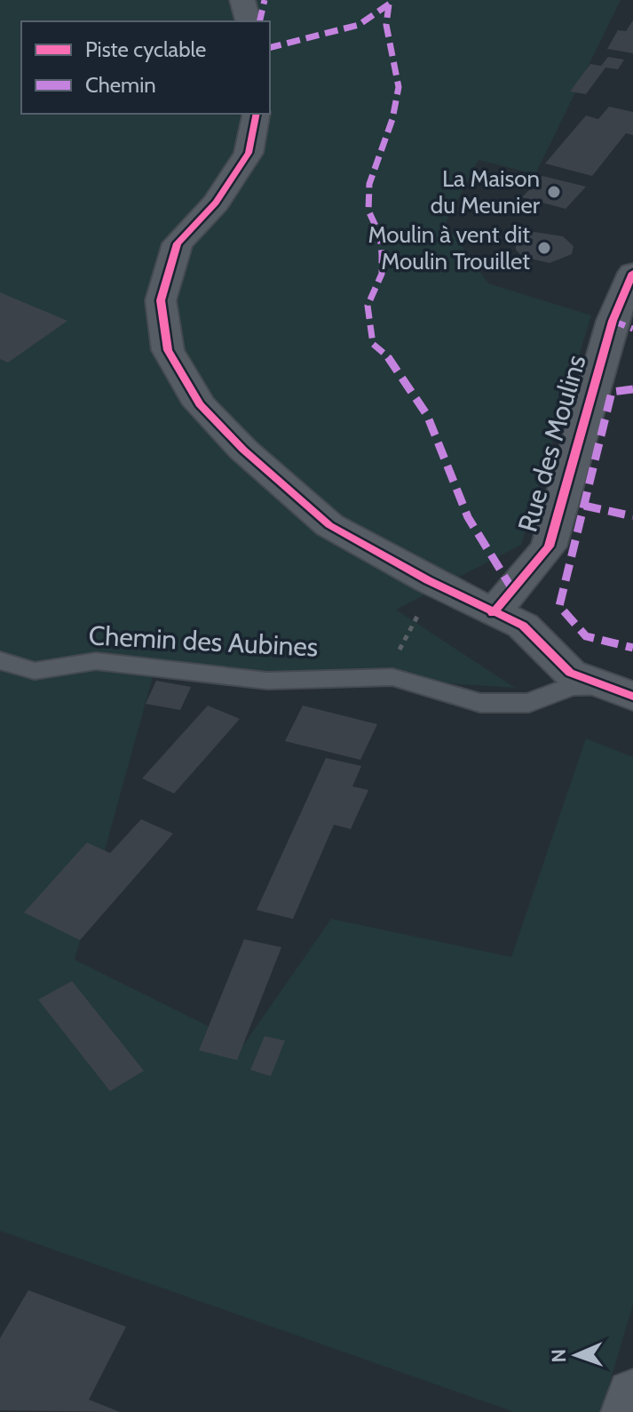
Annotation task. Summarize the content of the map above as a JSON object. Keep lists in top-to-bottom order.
{
  "streets": {
    "street": ["Rue des Moulins"],
    "lane": ["Chemin des Aubines"]
  },
  "places": ["La Maison du Meunier", "Moulin à vent dit Moulin Trouillet"],
  "legend": ["Piste cyclable", "Chemin"],
  "north": "left"
}
